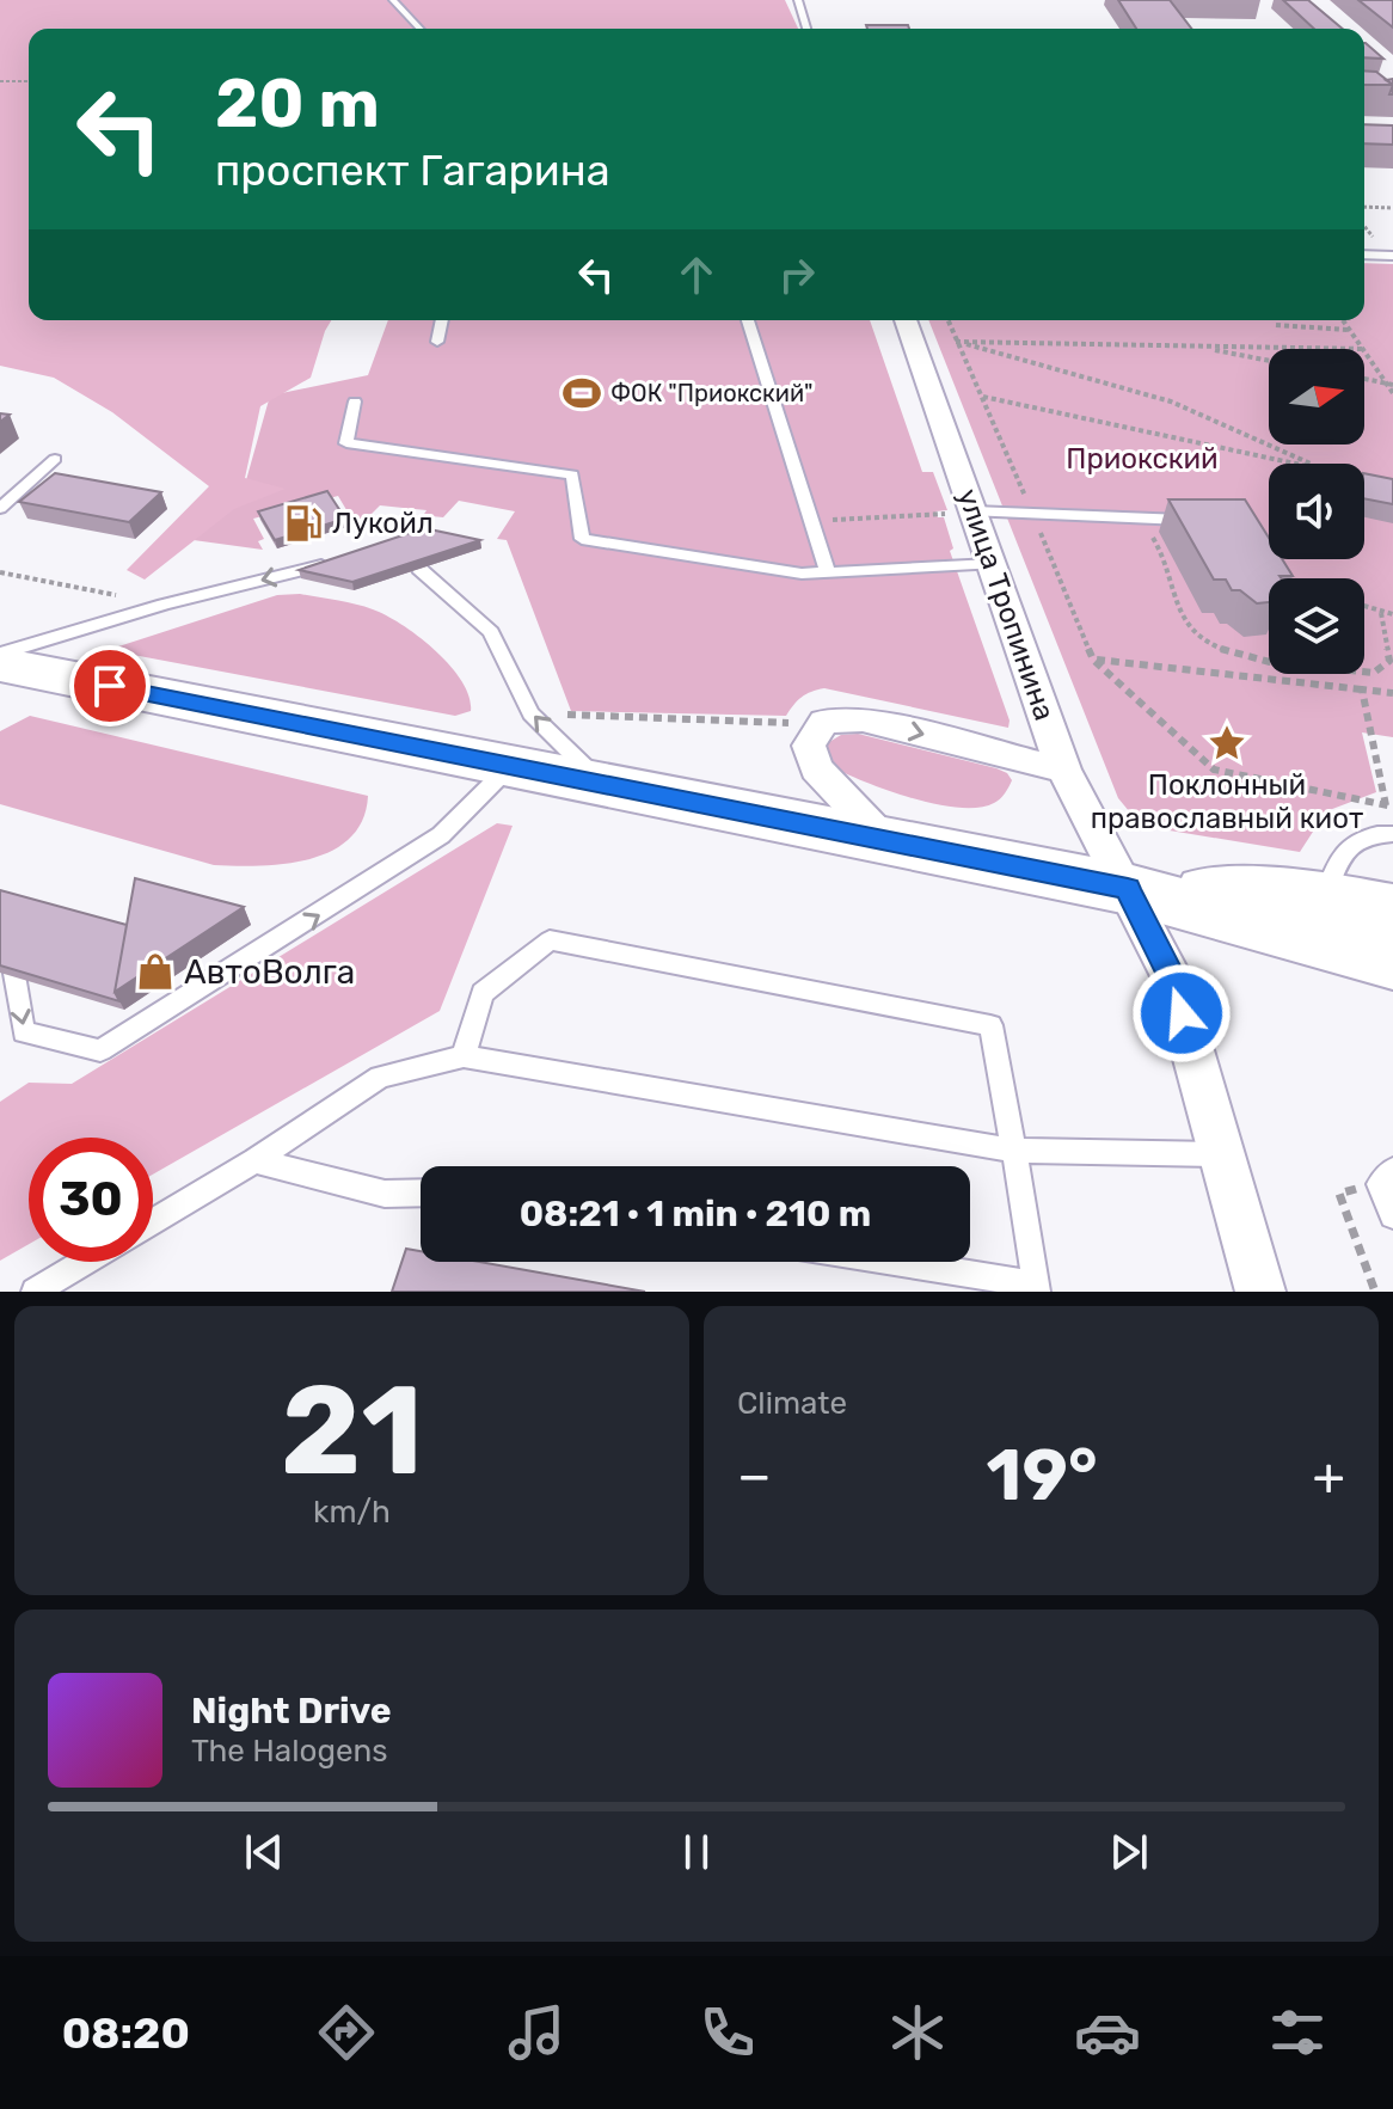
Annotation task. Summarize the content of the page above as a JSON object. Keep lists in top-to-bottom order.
{
  "streets": {
    "street": ["улица Тропинина"]
  },
  "parks": ["Приокский"],
  "places": {
    "sports": ["ФОК \"Приокский\""],
    "fuel station": ["Лукойл"],
    "place": ["Поклонный православный киот"],
    "shop": ["АвтоВолга"]
  },
  "north": "right",
  "page": {
    "turn": ["20 m", "проспект Гагарина"],
    "limit": "30",
    "trip": "08:21 · 1 min · 210 m",
    "tile": [
      ["21", "km/h"],
      "Climate"
    ],
    "heat": ["−", "19°", "+"],
    "song": ["Night Drive", "The Halogens"],
    "tabs": "08:20"
  }
}
